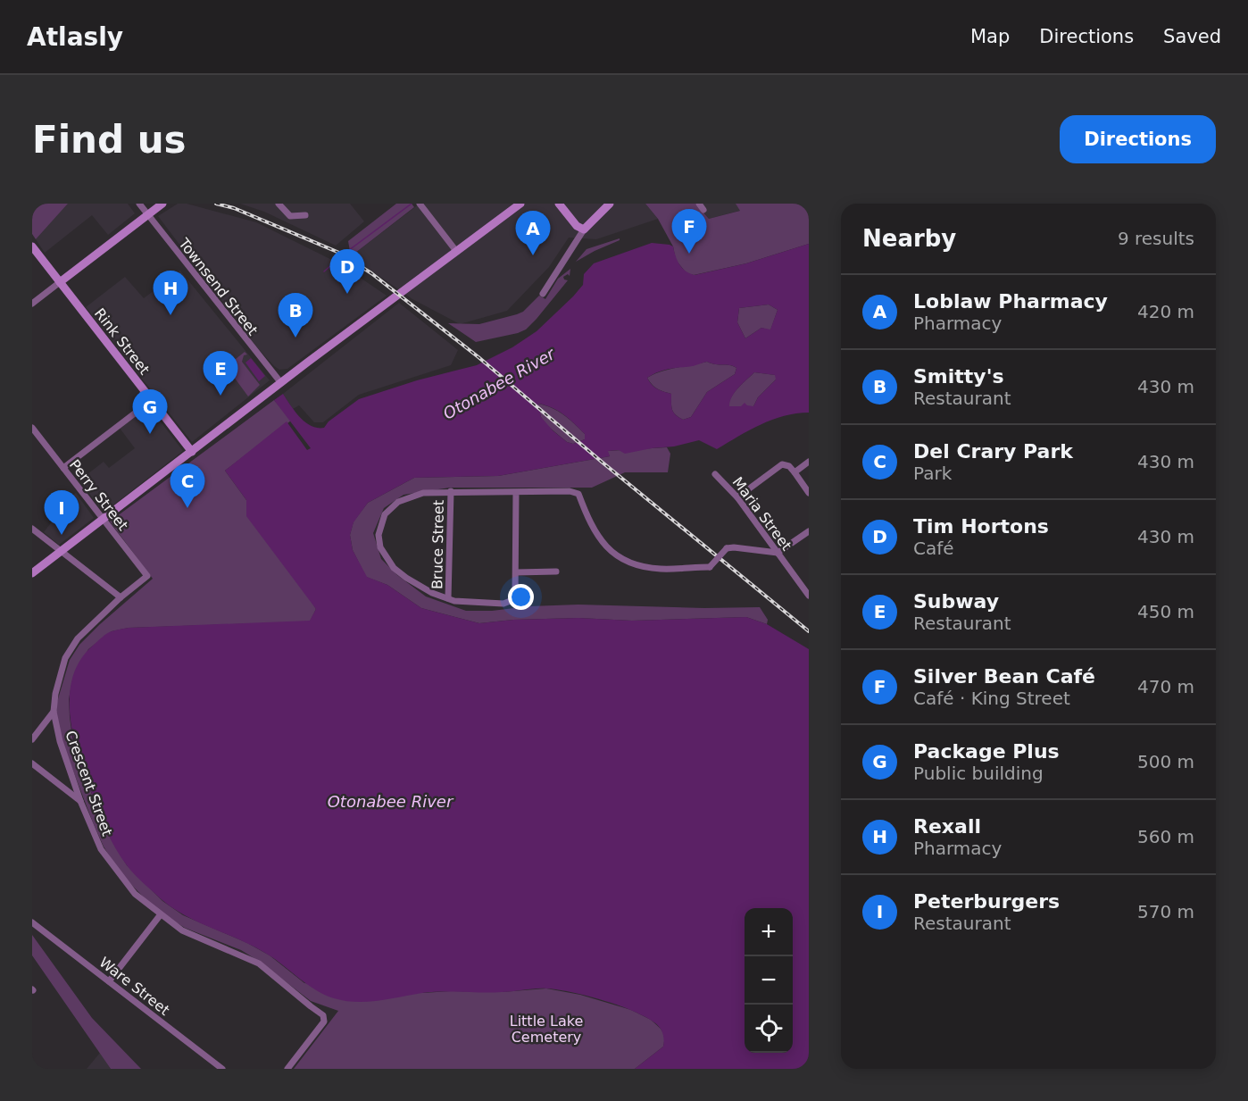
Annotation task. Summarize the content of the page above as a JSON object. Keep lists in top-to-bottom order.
{
  "streets": {
    "main road": ["Rink Street"],
    "street": [
      "Townsend Street",
      "Perry Street",
      "Maria Street",
      "Bruce Street",
      "Crescent Street",
      "Ware Street"
    ]
  },
  "crossings": [
    ["Perry Street", "Crescent Street"]
  ],
  "water": ["Otonabee River"],
  "parks": ["Little Lake Cemetery"],
  "page": {
    "header": "Atlasly",
    "nav": ["Map", "Directions", "Saved"],
    "buttons": "Directions",
    "title": "Find us",
    "heading": ["Nearby", "9 results"],
    "pins": [
      "F",
      "A",
      "D",
      "H",
      "B",
      "E",
      "G",
      "C",
      "I"
    ],
    "list": [
      {
        "mark": "A",
        "name": "Loblaw Pharmacy",
        "note": "Pharmacy",
        "value": "420 m"
      },
      {
        "mark": "B",
        "name": "Smitty's",
        "note": "Restaurant",
        "value": "430 m"
      },
      {
        "mark": "C",
        "name": "Del Crary Park",
        "note": "Park",
        "value": "430 m"
      },
      {
        "mark": "D",
        "name": "Tim Hortons",
        "note": "Café",
        "value": "430 m"
      },
      {
        "mark": "E",
        "name": "Subway",
        "note": "Restaurant",
        "value": "450 m"
      },
      {
        "mark": "F",
        "name": "Silver Bean Café",
        "note": "Café · King Street",
        "value": "470 m"
      },
      {
        "mark": "G",
        "name": "Package Plus",
        "note": "Public building",
        "value": "500 m"
      },
      {
        "mark": "H",
        "name": "Rexall",
        "note": "Pharmacy",
        "value": "560 m"
      },
      {
        "mark": "I",
        "name": "Peterburgers",
        "note": "Restaurant",
        "value": "570 m"
      }
    ],
    "map_buttons": ["+", "−"]
  }
}
